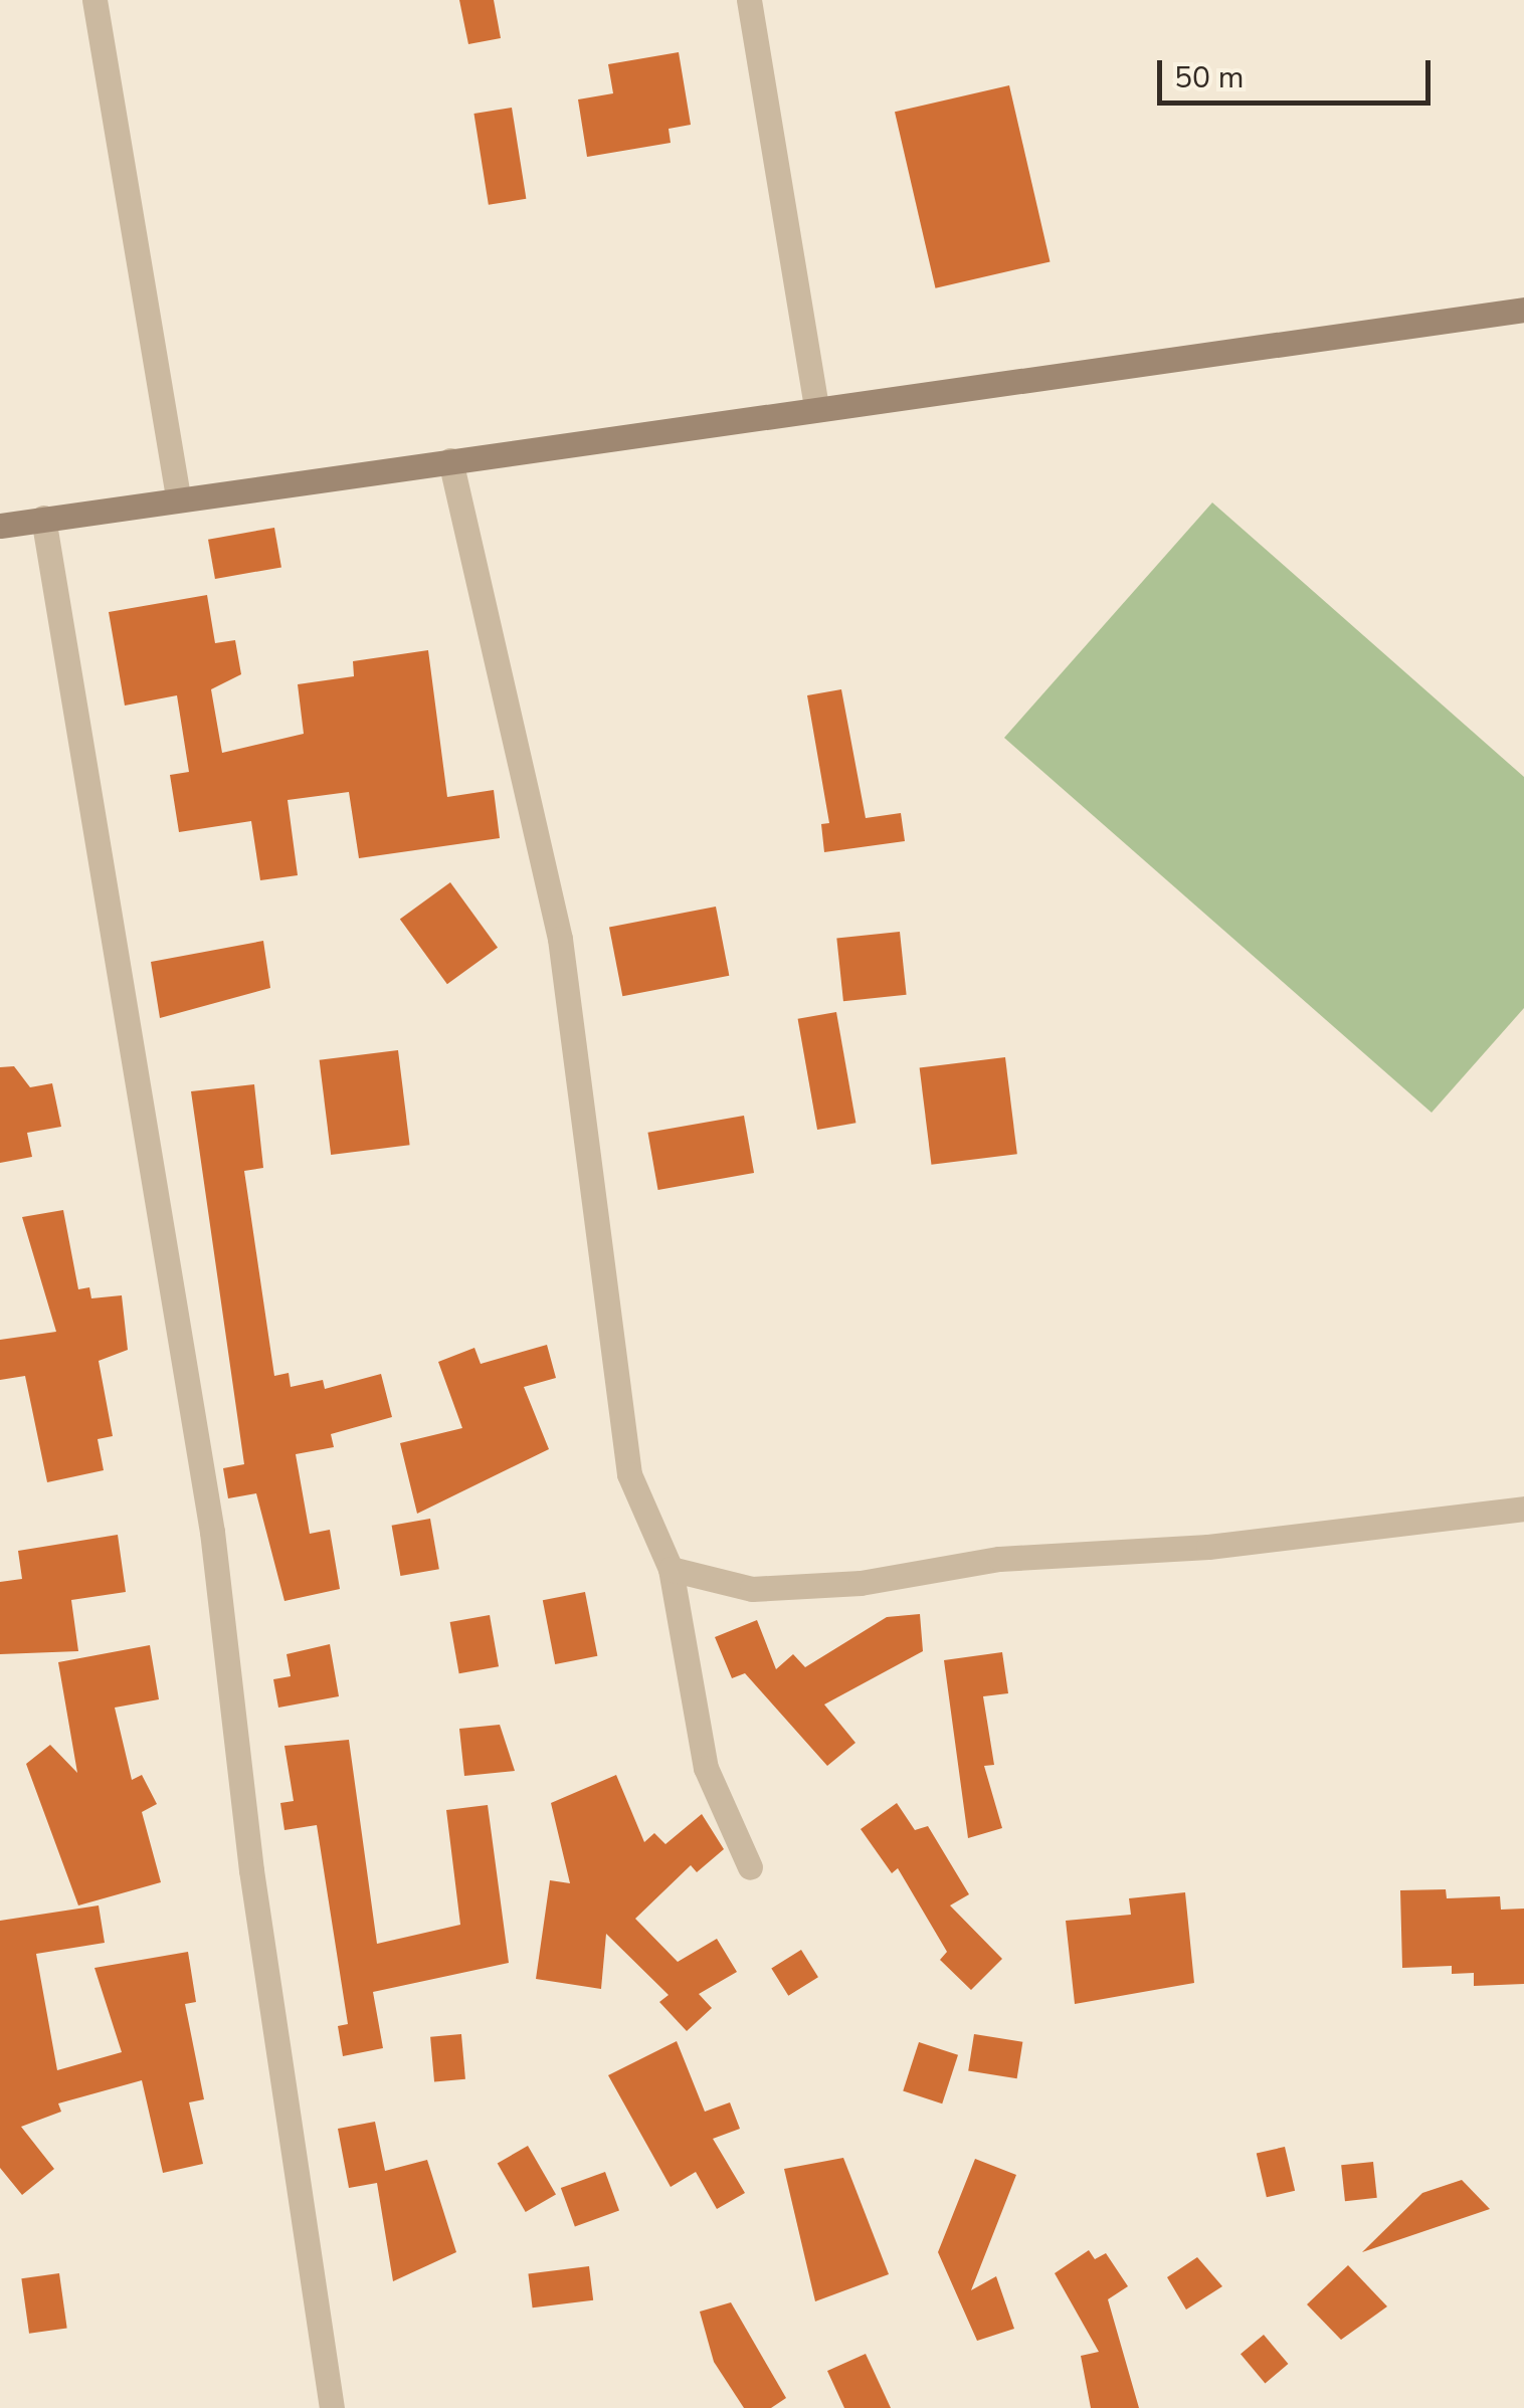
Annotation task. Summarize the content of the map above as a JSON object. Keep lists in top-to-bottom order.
{
  "scale_bar": "50 m"
}
